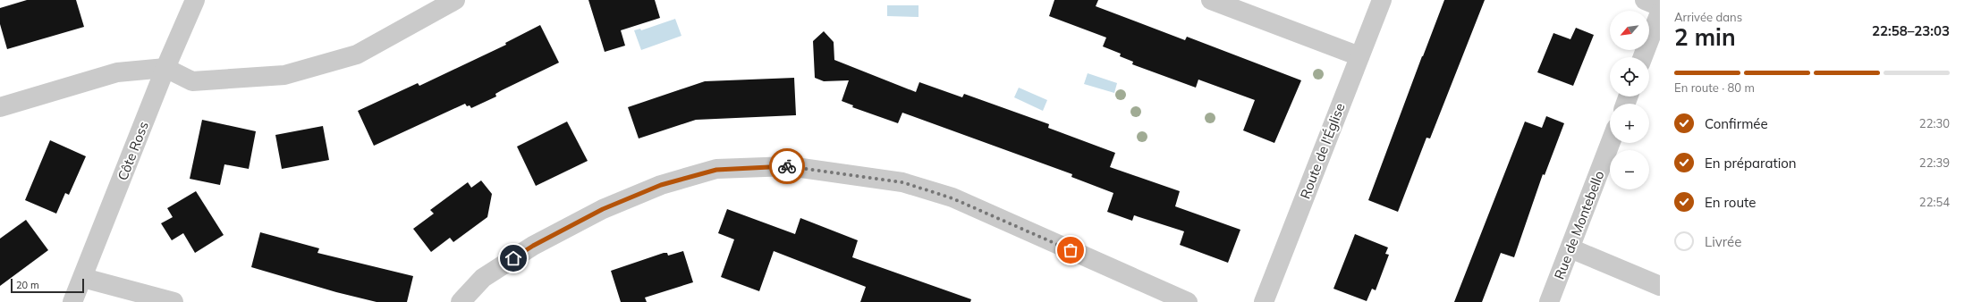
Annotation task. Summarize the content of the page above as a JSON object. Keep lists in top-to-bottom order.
{
  "streets": {
    "street": ["Côte Ross", "Route de l'Église", "Rue de Montebello"]
  },
  "scale_bar": "20 m",
  "north": "bottom left",
  "page": {
    "heading": ["2 min", "Arrivée dans", "22:58–23:03"],
    "map_buttons": ["+", "−"],
    "bar": "En route · 80 m",
    "list": [
      ["Confirmée", "22:30"],
      ["En préparation", "22:39"],
      ["En route", "22:54"],
      "Livrée"
    ],
    "scale": "20 m"
  }
}
